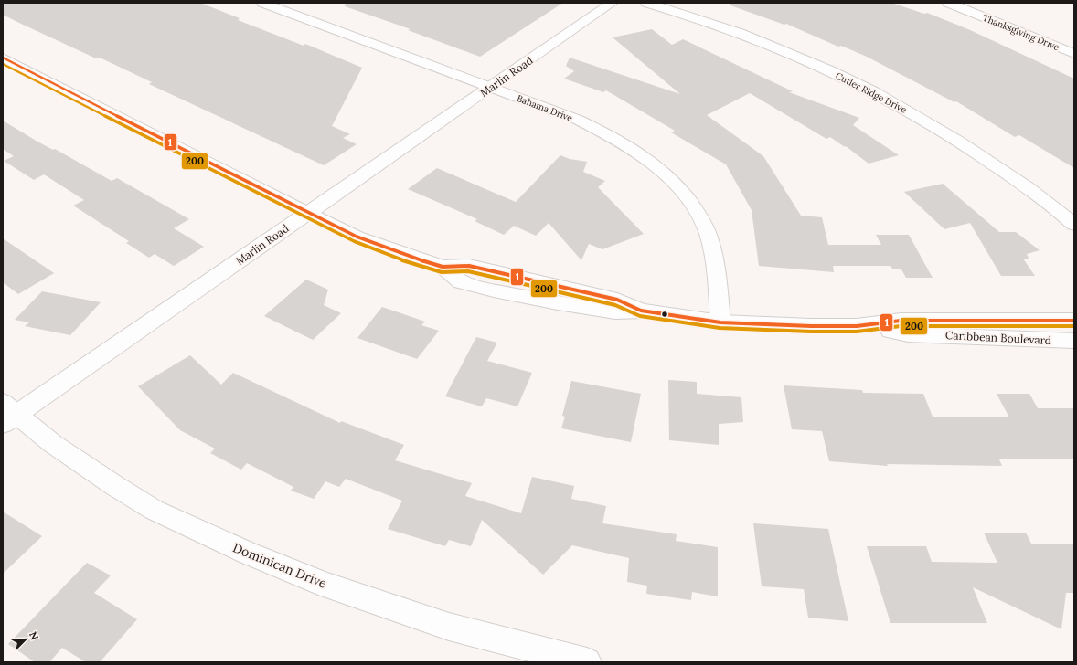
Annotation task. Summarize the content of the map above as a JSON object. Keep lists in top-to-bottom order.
{
  "streets": {
    "street": [
      "Thanksgiving Drive",
      "Marlin Road",
      "Cutler Ridge Drive",
      "Bahama Drive",
      "Caribbean Boulevard",
      "Dominican Drive"
    ]
  },
  "crossings": [
    ["Marlin Road", "Bahama Drive"],
    ["Marlin Road", "Caribbean Boulevard"],
    ["Marlin Road", "Dominican Drive"],
    ["Bahama Drive", "Caribbean Boulevard"]
  ],
  "lines": ["transit line 1", "transit line 200"],
  "north": "top right"
}
